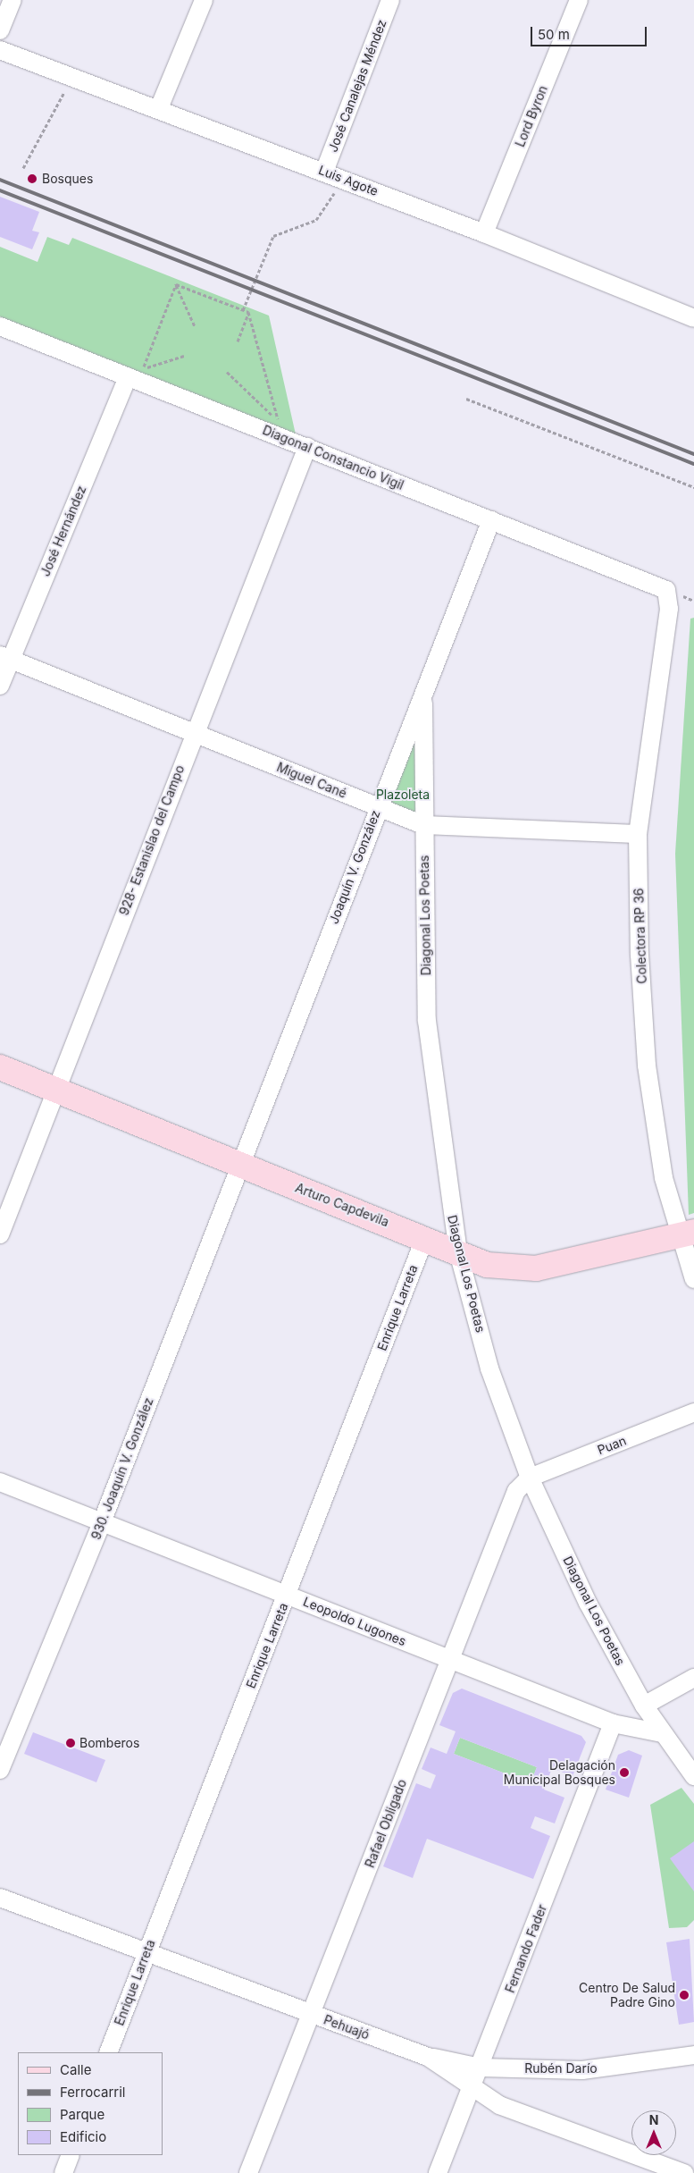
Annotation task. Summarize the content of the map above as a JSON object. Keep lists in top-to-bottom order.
{
  "streets": {
    "street": [
      "José Canalejas Méndez",
      "Lord Byron",
      "Luis Agote",
      "Diagonal Constancio Vigil",
      "José Hernández",
      "Miguel Cané",
      "928- Estanislao del Campo",
      "Joaquín V. González",
      "Diagonal Los Poetas",
      "Colectora RP 36",
      "Arturo Capdevila",
      "Enrique Larreta",
      "Puan",
      "930. Joaquín V. González",
      "Leopoldo Lugones",
      "Rafael Obligado",
      "Fernando Fader",
      "Pehuajó",
      "Rubén Darío"
    ]
  },
  "crossings": [
    ["José Canalejas Méndez", "Luis Agote"],
    ["Lord Byron", "Luis Agote"],
    ["Diagonal Constancio Vigil", "José Hernández"],
    ["Diagonal Constancio Vigil", "928- Estanislao del Campo"],
    ["Diagonal Constancio Vigil", "Joaquín V. González"],
    ["Diagonal Constancio Vigil", "Colectora RP 36"],
    ["José Hernández", "Miguel Cané"],
    ["Miguel Cané", "928- Estanislao del Campo"],
    ["Miguel Cané", "Joaquín V. González"],
    ["Miguel Cané", "Diagonal Los Poetas"],
    ["Miguel Cané", "Colectora RP 36"],
    ["928- Estanislao del Campo", "Arturo Capdevila"],
    ["Joaquín V. González", "Diagonal Los Poetas"],
    ["Joaquín V. González", "Arturo Capdevila"],
    ["Joaquín V. González", "930. Joaquín V. González"],
    ["Diagonal Los Poetas", "Arturo Capdevila"],
    ["Diagonal Los Poetas", "Puan"],
    ["Diagonal Los Poetas", "Leopoldo Lugones"],
    ["Diagonal Los Poetas", "Rafael Obligado"],
    ["Colectora RP 36", "Arturo Capdevila"],
    ["Arturo Capdevila", "Enrique Larreta"],
    ["Arturo Capdevila", "930. Joaquín V. González"],
    ["Enrique Larreta", "Leopoldo Lugones"],
    ["Enrique Larreta", "Pehuajó"],
    ["Puan", "Rafael Obligado"],
    ["930. Joaquín V. González", "Leopoldo Lugones"],
    ["Leopoldo Lugones", "Rafael Obligado"],
    ["Leopoldo Lugones", "Fernando Fader"],
    ["Rafael Obligado", "Pehuajó"],
    ["Fernando Fader", "Pehuajó"],
    ["Fernando Fader", "Rubén Darío"],
    ["Pehuajó", "Rubén Darío"]
  ],
  "parks": ["Plazoleta"],
  "places": [
    "Bosques",
    "Bomberos",
    "Delagación Municipal Bosques",
    "Centro De Salud Padre Gino"
  ],
  "legend": [
    "Calle",
    "Ferrocarril",
    "Parque",
    "Edificio"
  ],
  "scale_bar": "50 m",
  "north": "top"
}
